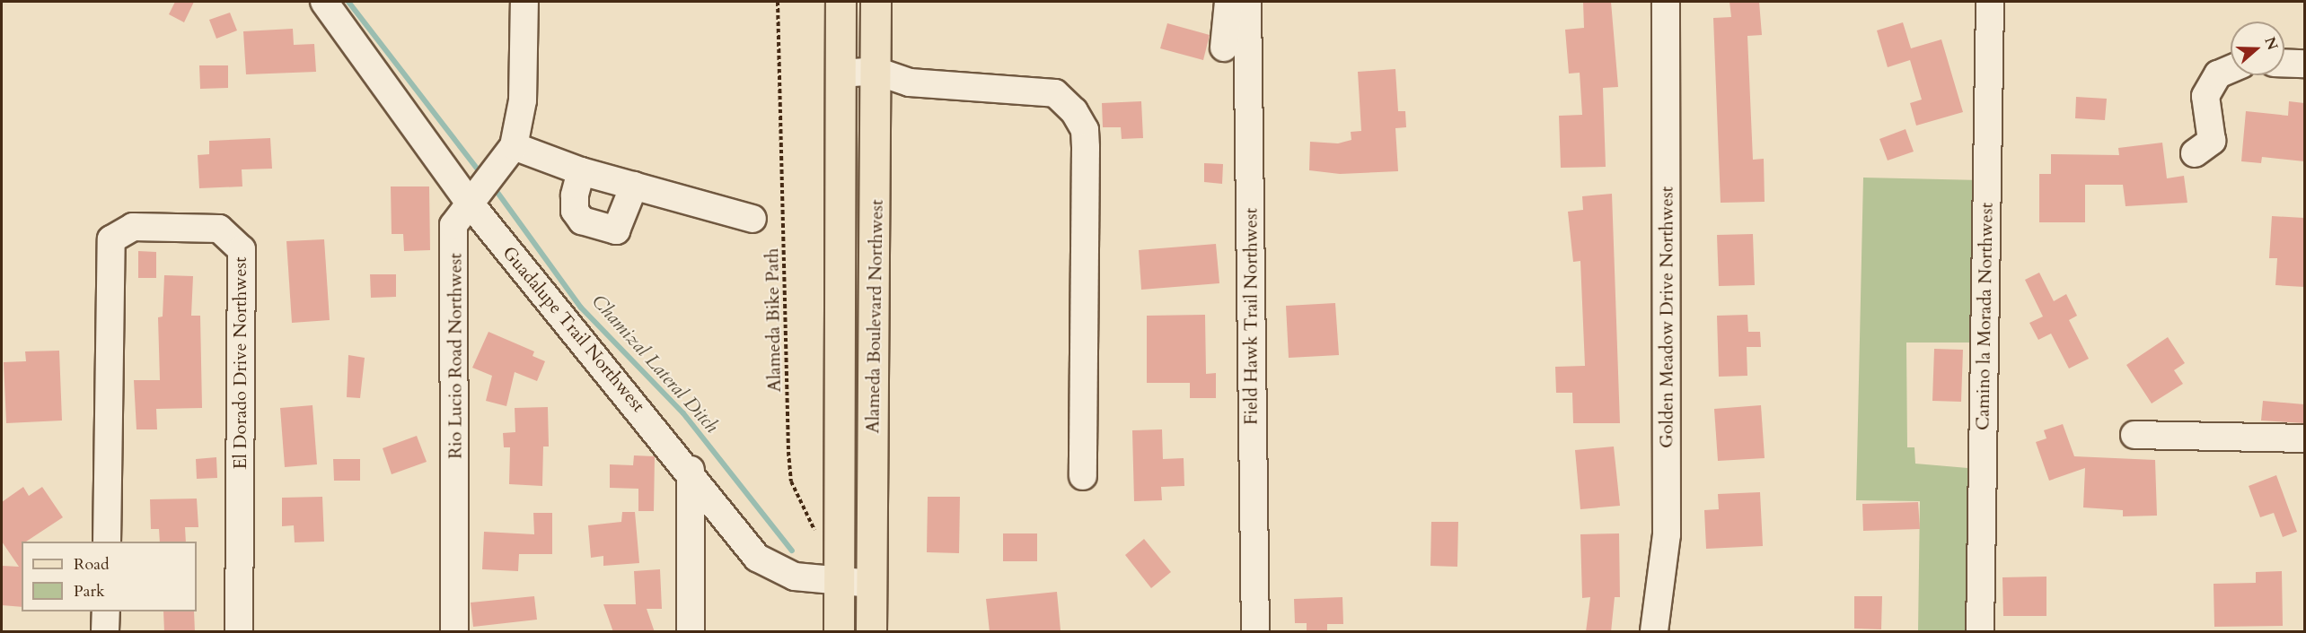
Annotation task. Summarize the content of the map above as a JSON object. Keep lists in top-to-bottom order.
{
  "streets": {
    "main road": ["Alameda Boulevard Northwest"],
    "street": [
      "Field Hawk Trail Northwest",
      "Camino la Morada Northwest",
      "Golden Meadow Drive Northwest",
      "Guadalupe Trail Northwest",
      "Rio Lucio Road Northwest",
      "El Dorado Drive Northwest"
    ],
    "path": ["Alameda Bike Path"]
  },
  "crossings": [
    ["Alameda Boulevard Northwest", "Guadalupe Trail Northwest"],
    ["Guadalupe Trail Northwest", "Rio Lucio Road Northwest"]
  ],
  "water": ["Chamizal Lateral Ditch"],
  "legend": ["Road", "Park"],
  "north": "right"
}
